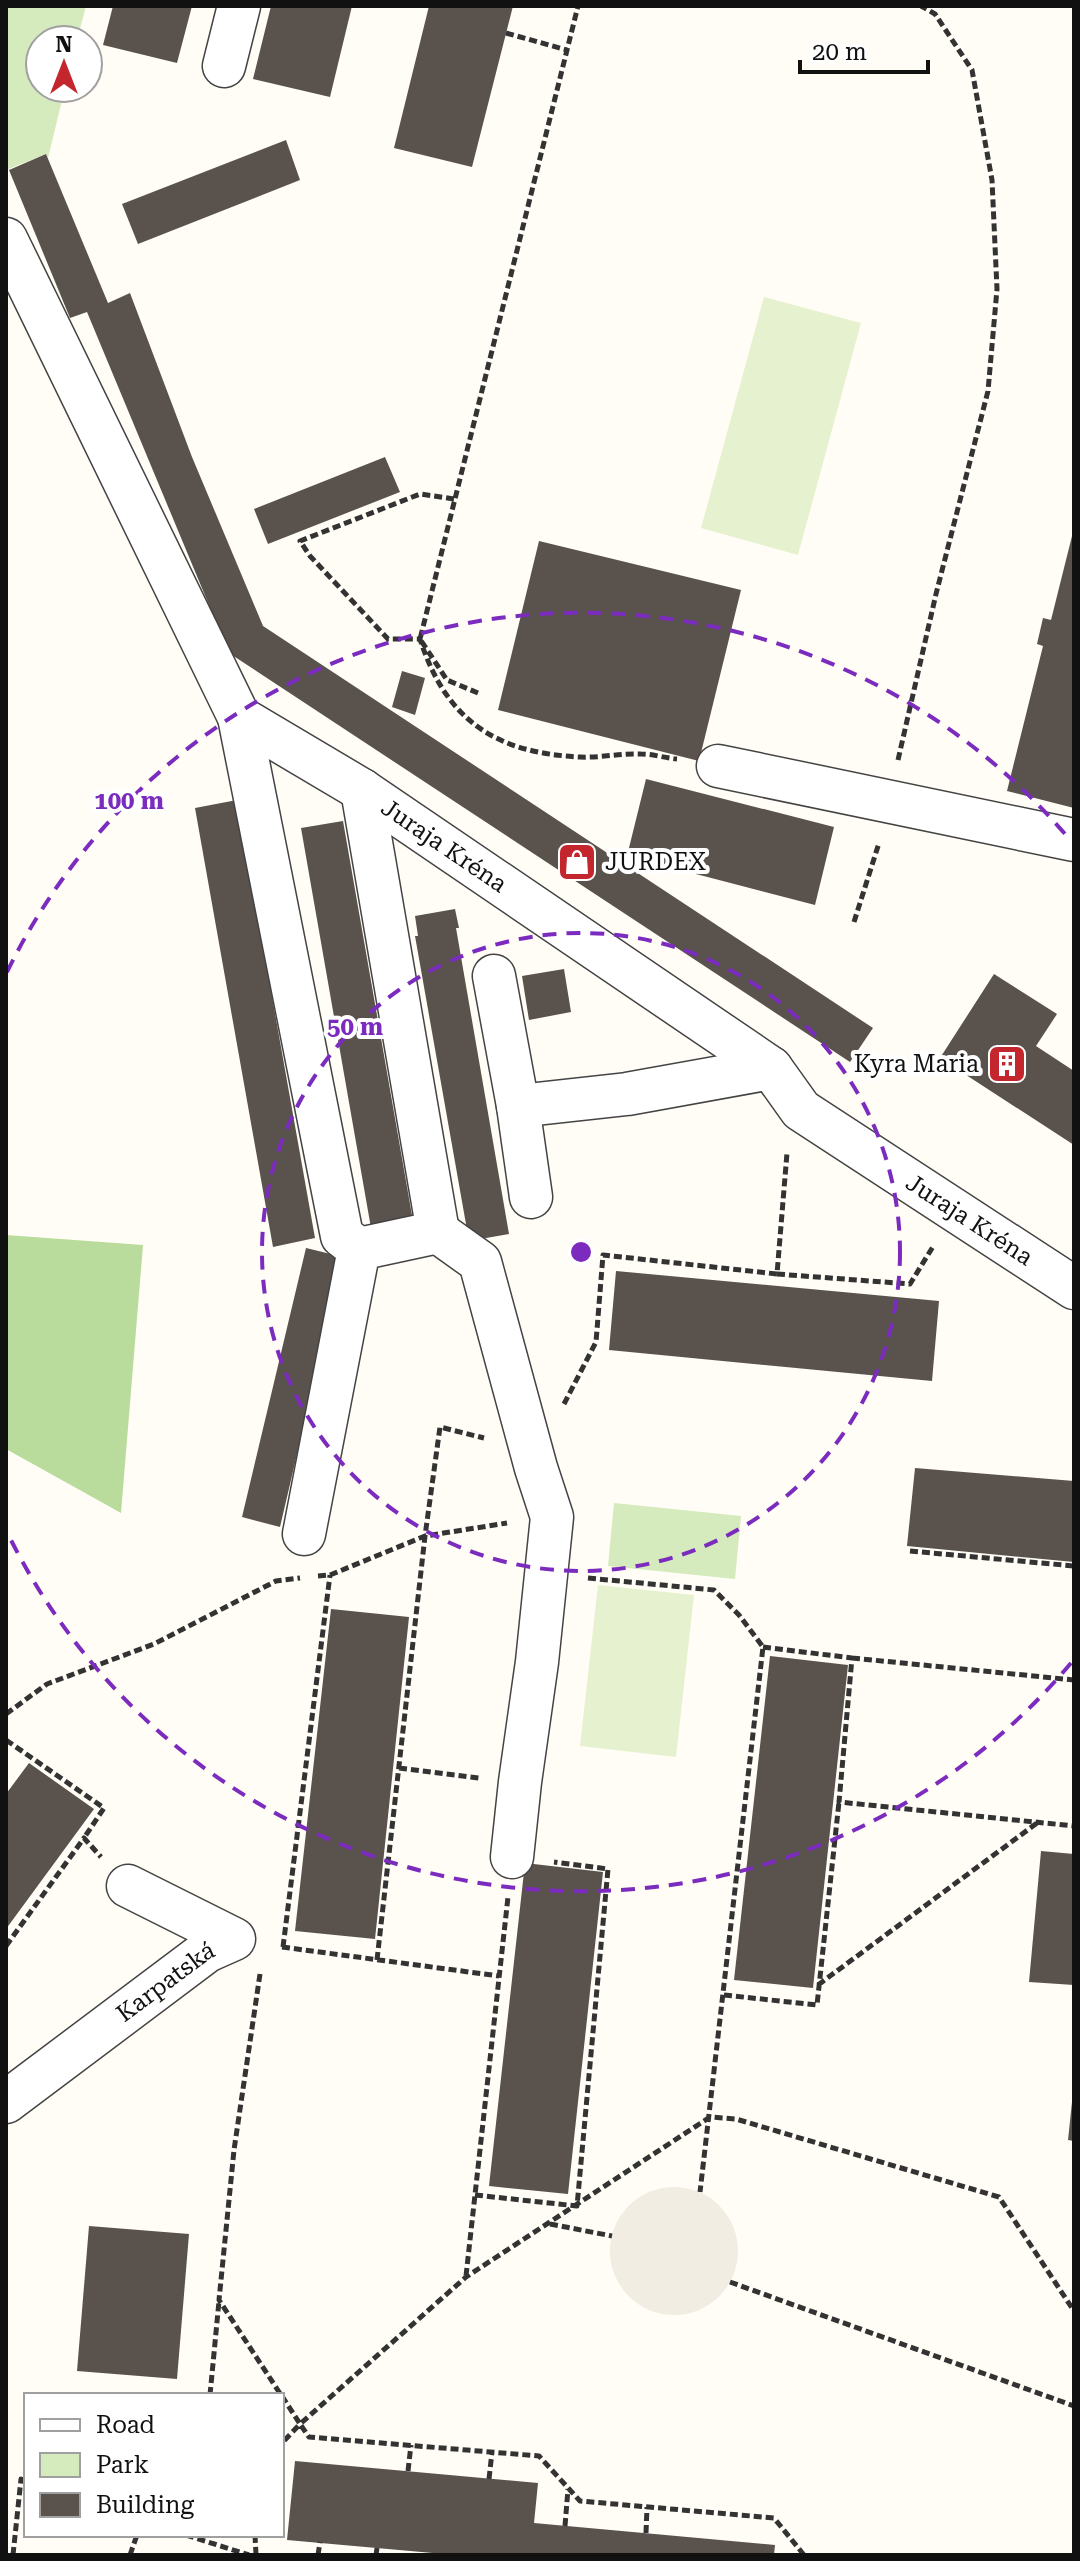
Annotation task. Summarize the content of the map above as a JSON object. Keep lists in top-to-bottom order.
{
  "streets": {
    "street": ["Juraja Kréna", "Karpatská"]
  },
  "places": {
    "shop": ["JURDEX"],
    "building": ["Kyra Maria"]
  },
  "legend": ["Road", "Park", "Building"],
  "scale_bar": "20 m",
  "north": "top",
  "rings": ["100 m", "50 m"]
}
